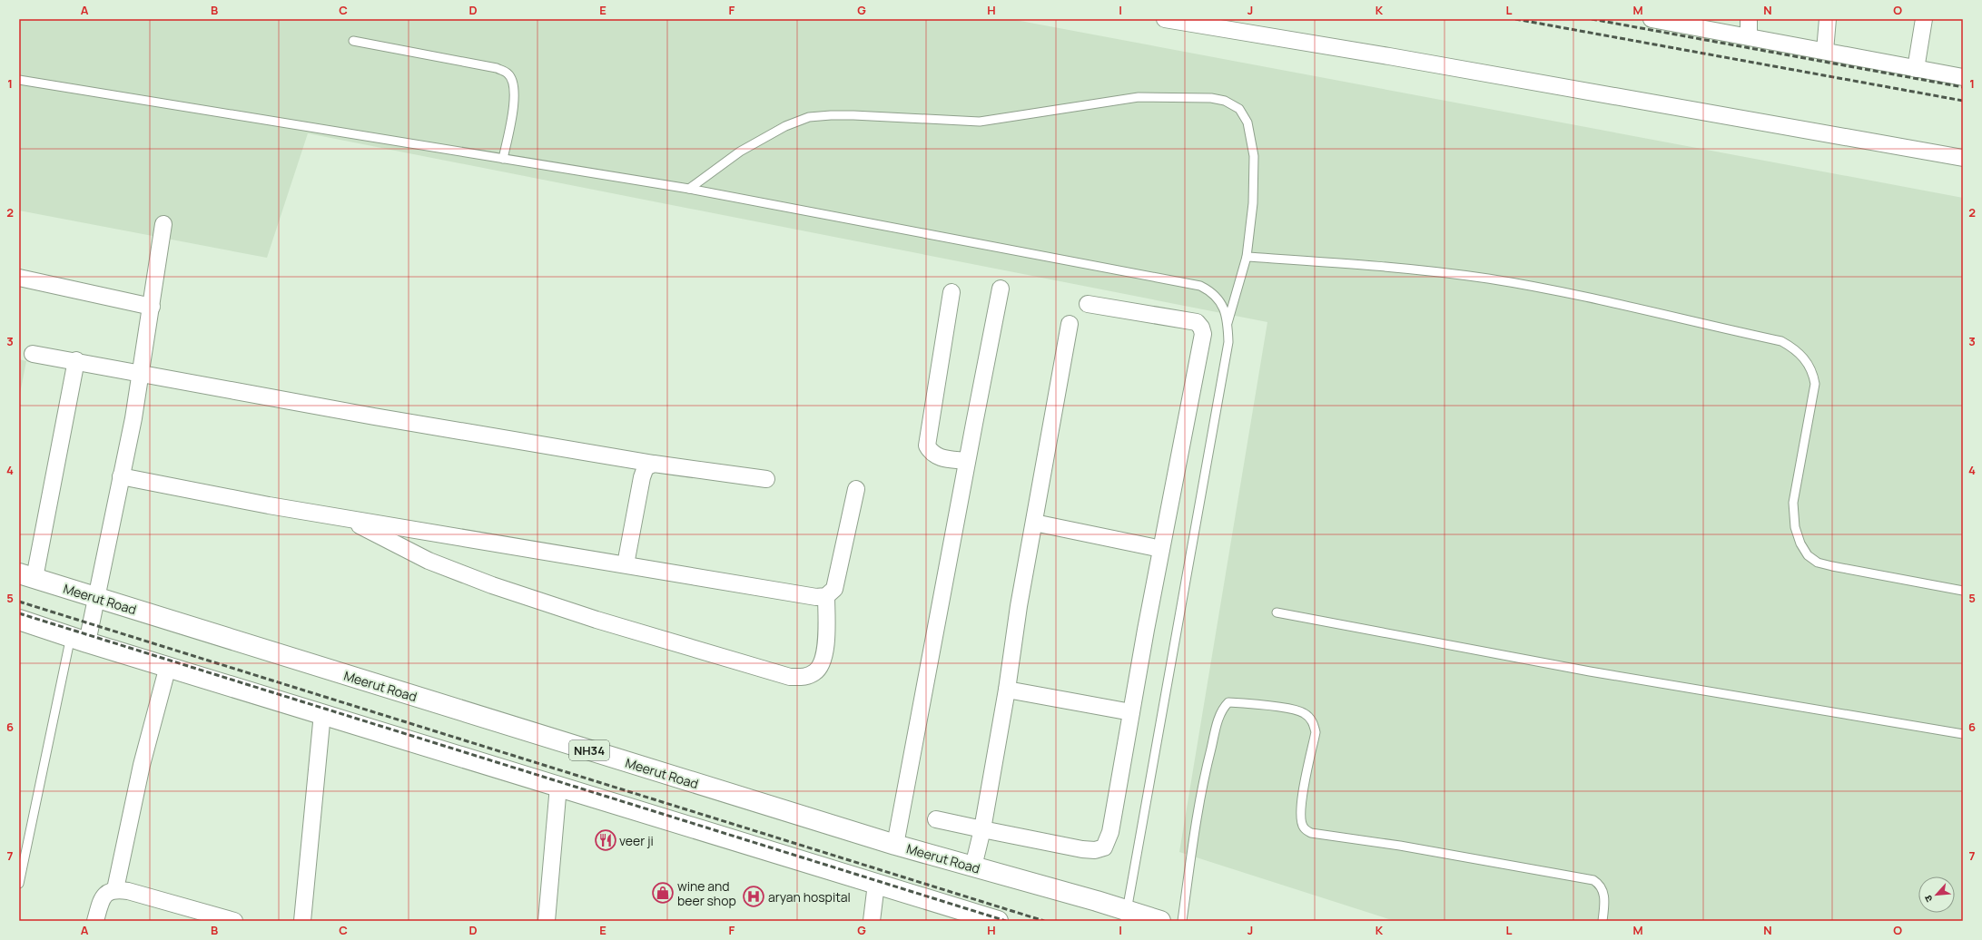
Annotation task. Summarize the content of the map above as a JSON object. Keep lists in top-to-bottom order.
{
  "streets": {
    "highway": ["Meerut Road", "NH34"]
  },
  "places": {
    "restaurant": ["veer ji"],
    "shop": ["wine and beer shop"],
    "hospital": ["aryan hospital"]
  },
  "north": "bottom left",
  "grid": {
    "columns": [
      "A",
      "B",
      "C",
      "D",
      "E",
      "F",
      "G",
      "H",
      "I",
      "J",
      "K",
      "L",
      "M",
      "N",
      "O"
    ],
    "rows": [
      "1",
      "2",
      "3",
      "4",
      "5",
      "6",
      "7"
    ]
  }
}
